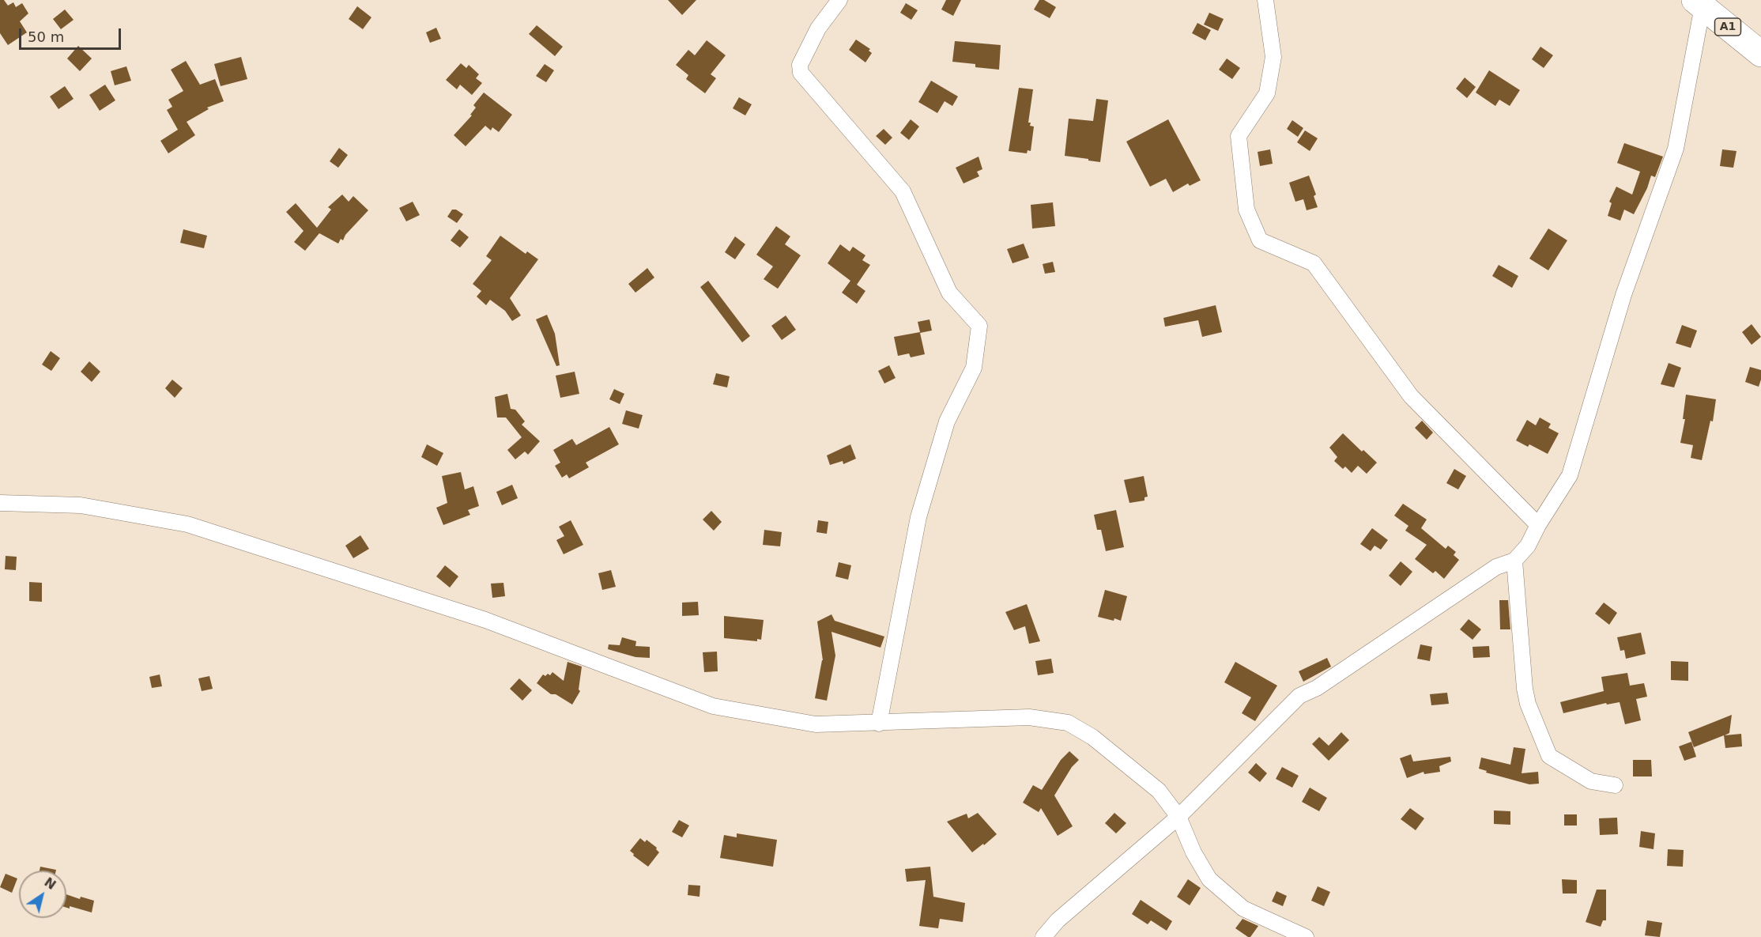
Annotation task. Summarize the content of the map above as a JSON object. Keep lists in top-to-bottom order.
{
  "streets": {
    "highway": ["A1"]
  },
  "scale_bar": "50 m",
  "north": "top right"
}
